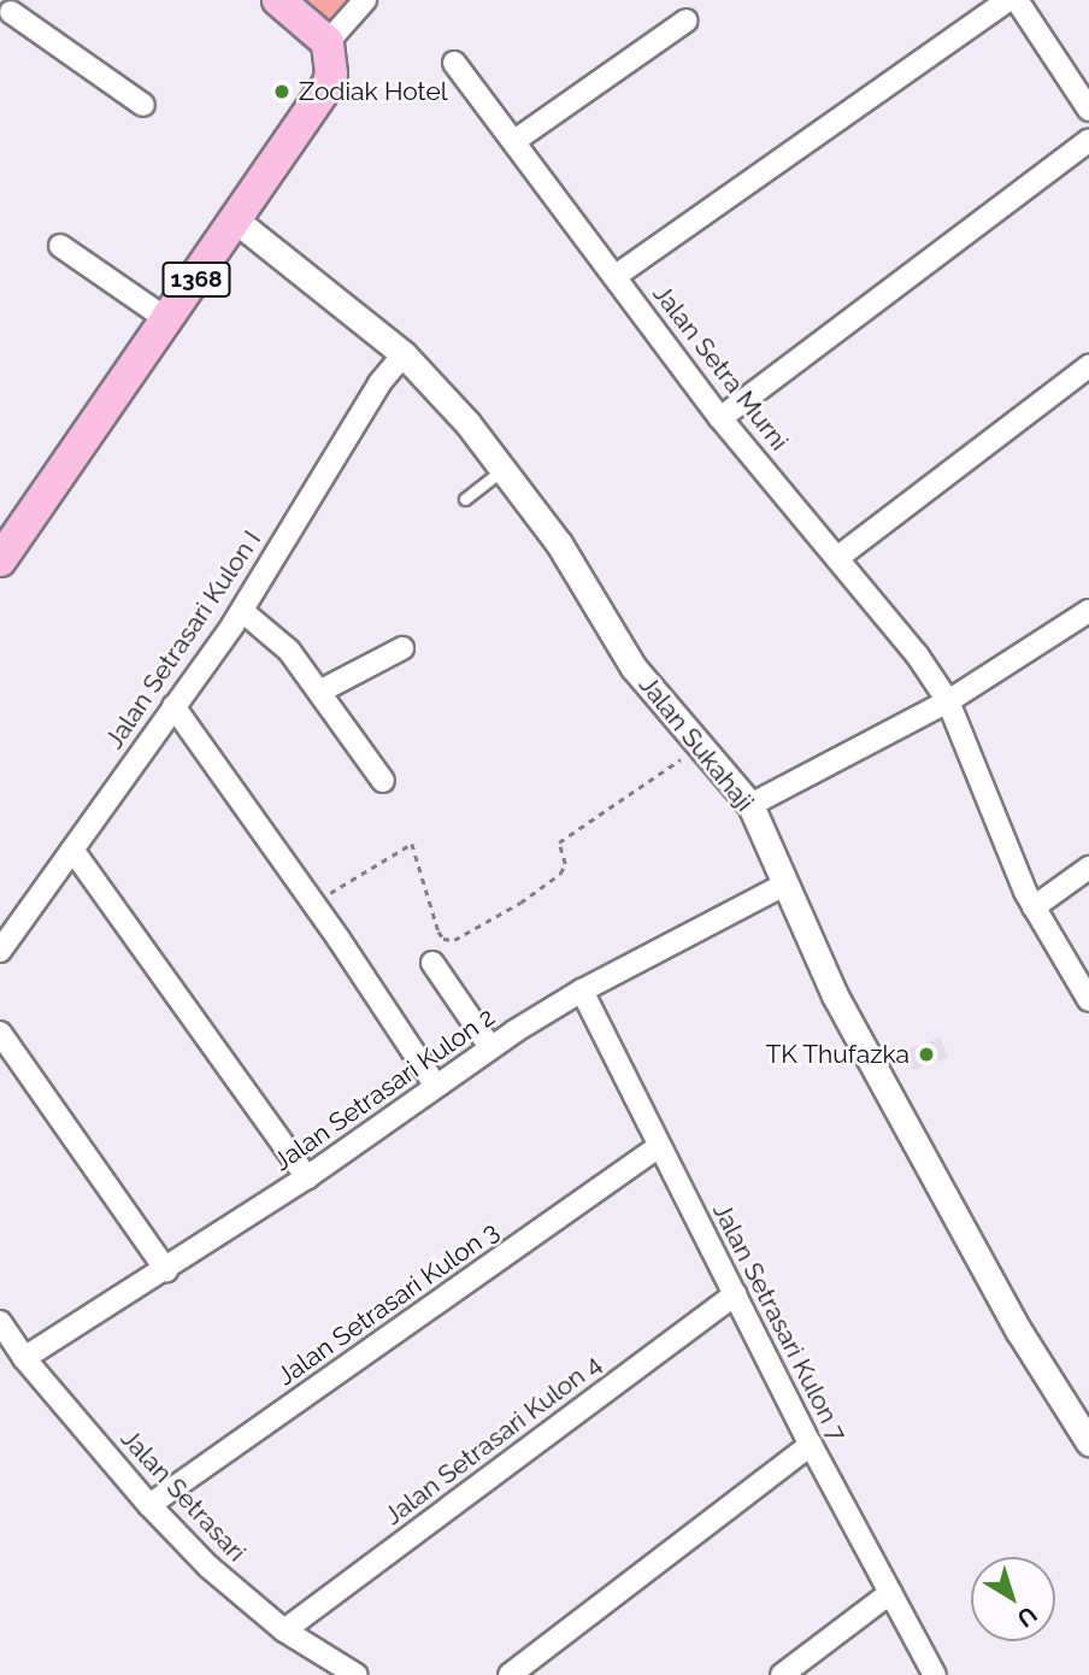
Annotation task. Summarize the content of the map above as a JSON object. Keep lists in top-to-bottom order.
{
  "streets": {
    "main road": ["1368"],
    "street": [
      "Jalan Setra Murni",
      "Jalan Setrasari Kulon I",
      "Jalan Sukahaji",
      "Jalan Setrasari Kulon 2",
      "Jalan Setrasari Kulon 3",
      "Jalan Setrasari Kulon 7",
      "Jalan Setrasari Kulon 4",
      "Jalan Setrasari"
    ]
  },
  "crossings": [
    ["1368", "Jalan Sukahaji"],
    ["Jalan Setrasari Kulon I", "Jalan Sukahaji"],
    ["Jalan Sukahaji", "Jalan Setrasari Kulon 2"],
    ["Jalan Setrasari Kulon 2", "Jalan Setrasari Kulon 7"],
    ["Jalan Setrasari Kulon 2", "Jalan Setrasari"],
    ["Jalan Setrasari Kulon 3", "Jalan Setrasari Kulon 7"],
    ["Jalan Setrasari Kulon 3", "Jalan Setrasari"],
    ["Jalan Setrasari Kulon 7", "Jalan Setrasari Kulon 4"],
    ["Jalan Setrasari Kulon 4", "Jalan Setrasari"]
  ],
  "places": ["Zodiak Hotel", "TK Thufazka"],
  "north": "bottom right"
}
